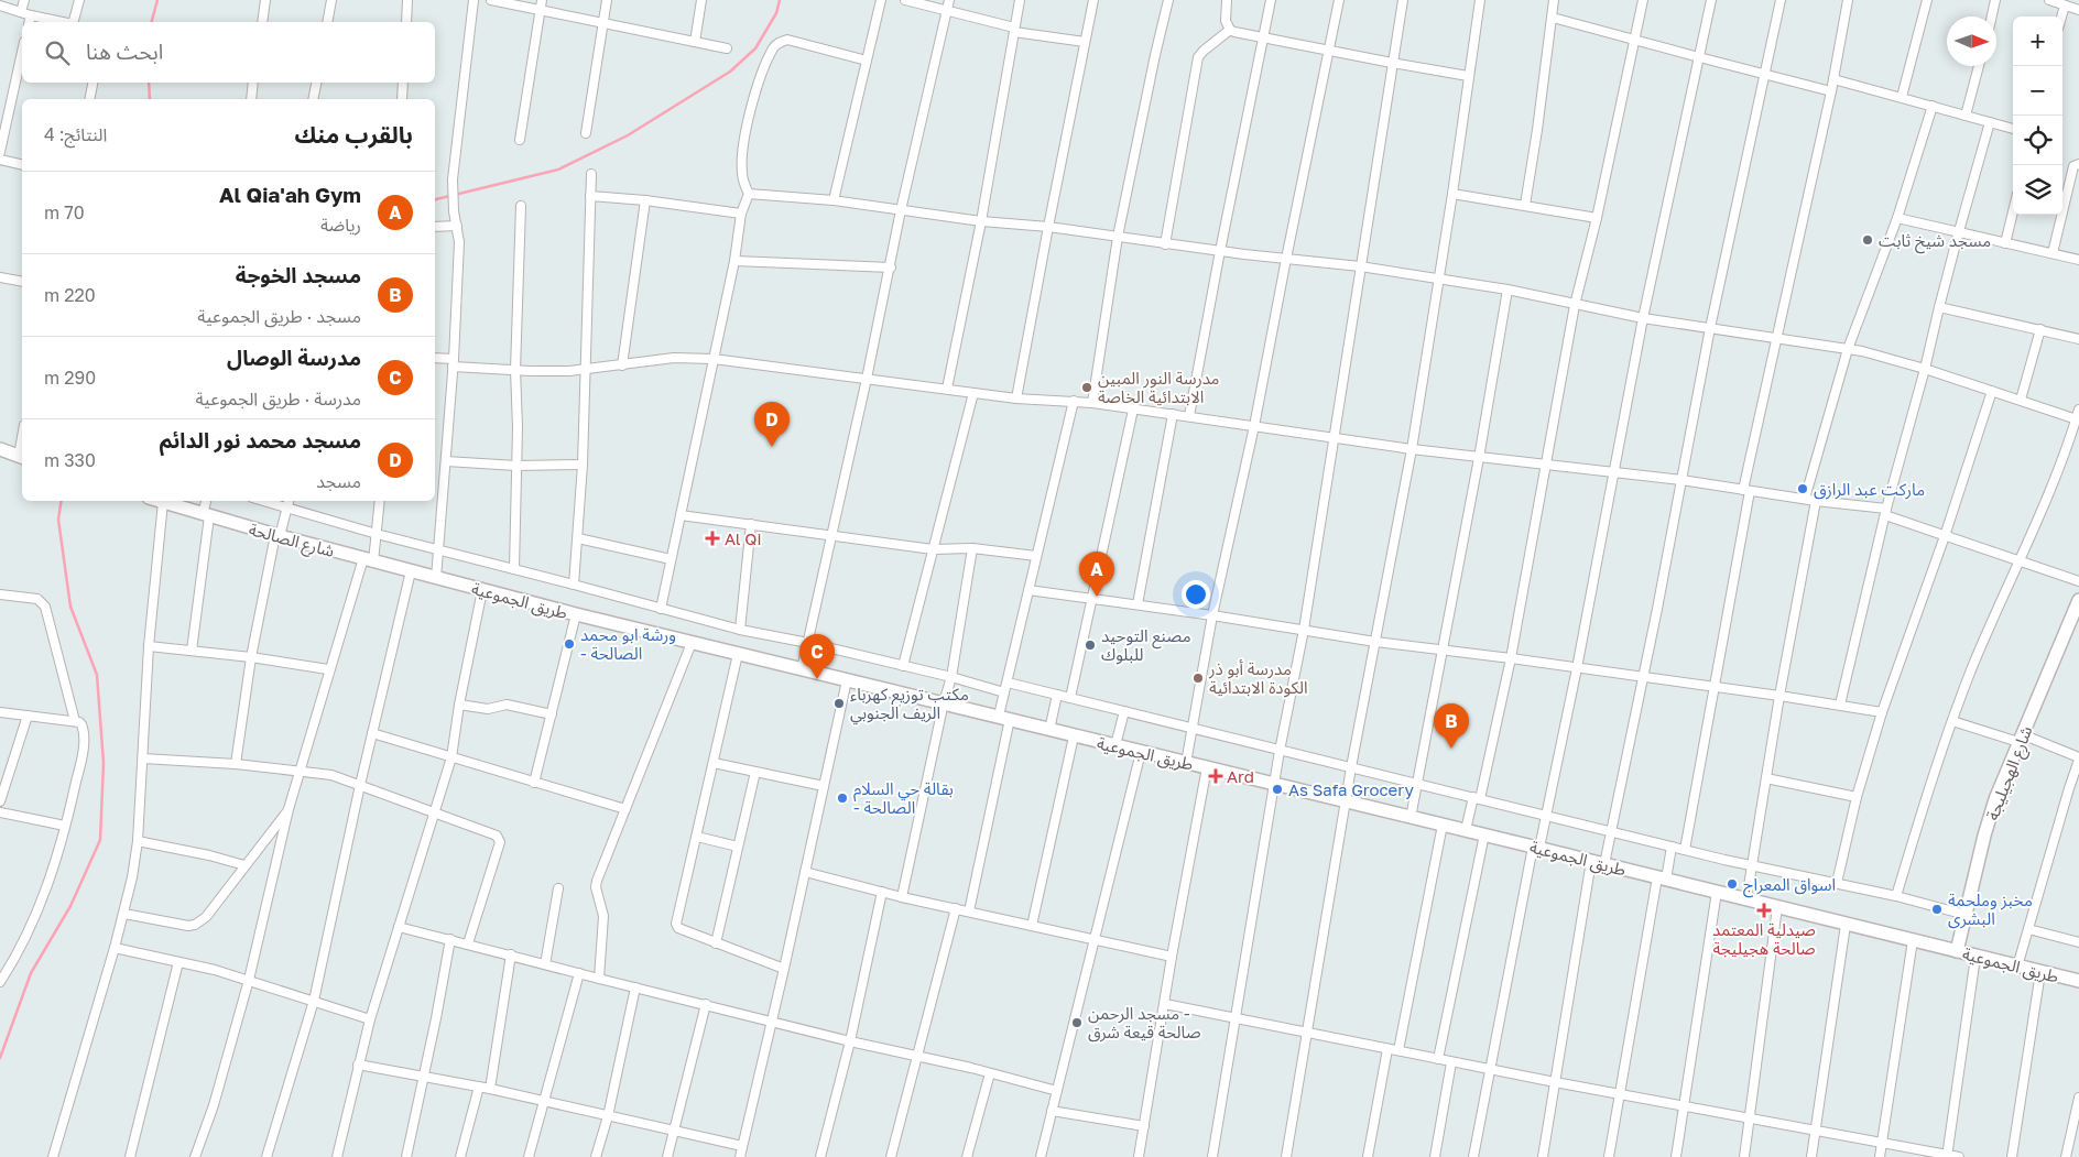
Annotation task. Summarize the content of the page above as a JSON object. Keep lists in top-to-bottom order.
{
  "streets": {
    "main road": ["شارع الصالحة", "طريق الجموعية", "شارع الهجيليجة"]
  },
  "crossings": [
    ["شارع الصالحة", "طريق الجموعية"],
    ["طريق الجموعية", "شارع الهجيليجة"]
  ],
  "places": {
    "other": [
      "مسجد شيخ ثابت",
      "مدرسة النور المبين الابتدائية الخاصة",
      "ماركت عبد الرازق",
      "ورشة ابو محمد - الصالحة",
      "مصنع التوحيد للبلوك",
      "مدرسة أبو ذر الكودة الابتدائية",
      "مكتب توزيع كهرباء الريف الجنوبي",
      "As Safa Grocery",
      "بقالة حي السلام - الصالحة",
      "اسواق المعراج",
      "مخبز وملحمة البشرى",
      "مسجد الرحمن - صالحة قيعة شرق"
    ],
    "health": ["Al Qi", "Ard", "صيدلية المعتمد صالحة هجيليجة"]
  },
  "north": "right",
  "page": {
    "map_buttons": ["+", "−"],
    "search": "ابحث هنا",
    "heading": ["بالقرب منك", "النتائج: 4"],
    "list": [
      {
        "mark": "A",
        "name": "Al Qia'ah Gym",
        "note": "رياضة",
        "value": "70 m"
      },
      {
        "mark": "B",
        "name": "مسجد الخوجة",
        "note": "مسجد · طريق الجموعية",
        "value": "220 m"
      },
      {
        "mark": "C",
        "name": "مدرسة الوصال",
        "note": "مدرسة · طريق الجموعية",
        "value": "290 m"
      },
      {
        "mark": "D",
        "name": "مسجد محمد نور الدائم",
        "note": "مسجد",
        "value": "330 m"
      }
    ],
    "pins": [
      "D",
      "A",
      "C",
      "B"
    ]
  }
}
